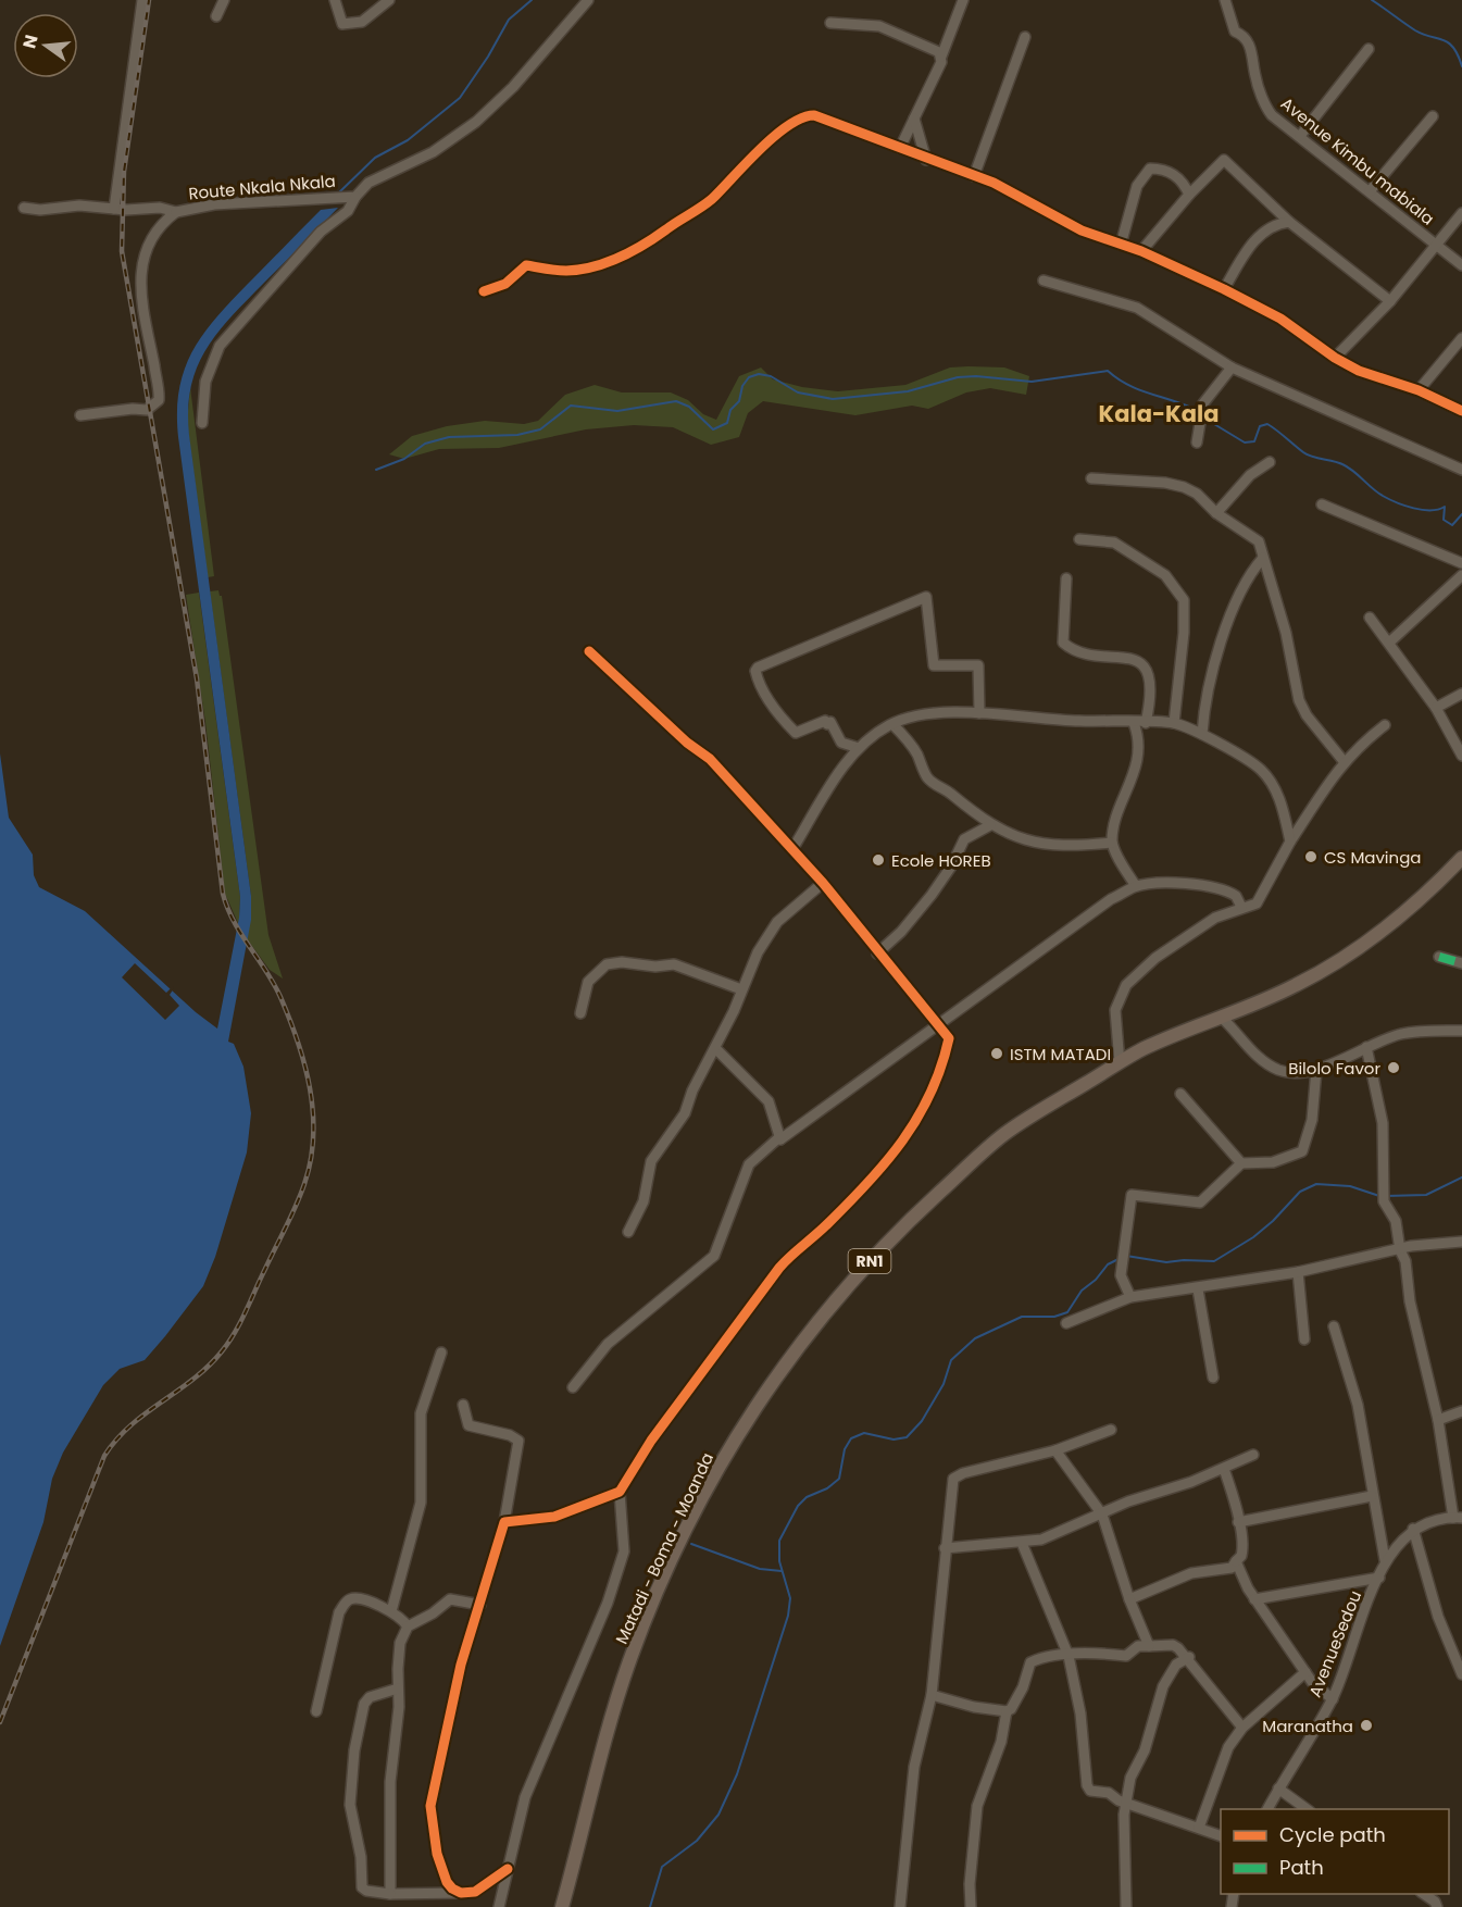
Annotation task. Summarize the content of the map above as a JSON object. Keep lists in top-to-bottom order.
{
  "streets": {
    "highway": ["RN1", "Matadi - Boma - Moanda"],
    "street": ["Avenue Kimbu mabiala", "Route Nkala Nkala", "AvenueSedou"]
  },
  "districts": ["Kala-Kala"],
  "places": [
    "CS Mavinga",
    "Ecole HOREB",
    "ISTM MATADI",
    "Bilolo Favor",
    "Maranatha"
  ],
  "legend": ["Cycle path", "Path"],
  "north": "left"
}
